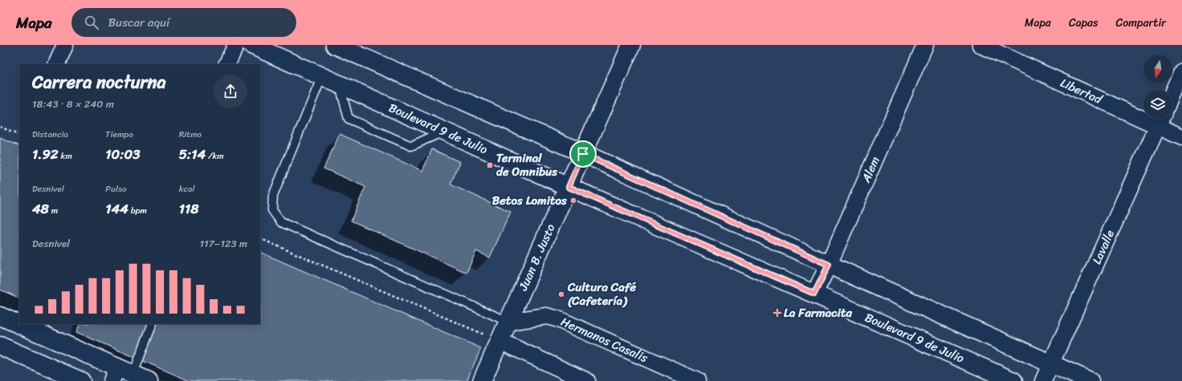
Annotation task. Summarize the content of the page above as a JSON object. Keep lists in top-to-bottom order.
{
  "streets": {
    "main road": ["Boulevard 9 de Julio", "Juan B. Justo"],
    "street": [
      "Libertad",
      "Alem",
      "Lavalle",
      "Hermanos Casalis"
    ]
  },
  "crossings": [
    ["Libertad", "Lavalle"],
    ["Boulevard 9 de Julio", "Alem"],
    ["Boulevard 9 de Julio", "Juan B. Justo"],
    ["Juan B. Justo", "Hermanos Casalis"]
  ],
  "places": {
    "transit": ["Terminal de Omnibus"],
    "other": ["Betos Lomitos", "Cultura Café (Cafetería)"],
    "health": ["La Farmacita"]
  },
  "north": "bottom",
  "page": {
    "header": "Mapa",
    "search": "Buscar aquí",
    "nav": ["Mapa", "Capas", "Compartir"],
    "heading": ["Carrera nocturna", "18:43 · 8 × 240 m"],
    "stats": [
      ["Distancia", "1.92 km"],
      ["Tiempo", "10:03"],
      ["Ritmo", "5:14 /km"],
      ["Desnivel", "48 m"],
      ["Pulso", "144 bpm"],
      ["kcal", "118"]
    ],
    "chart": ["Desnivel", "117–123 m"]
  }
}
